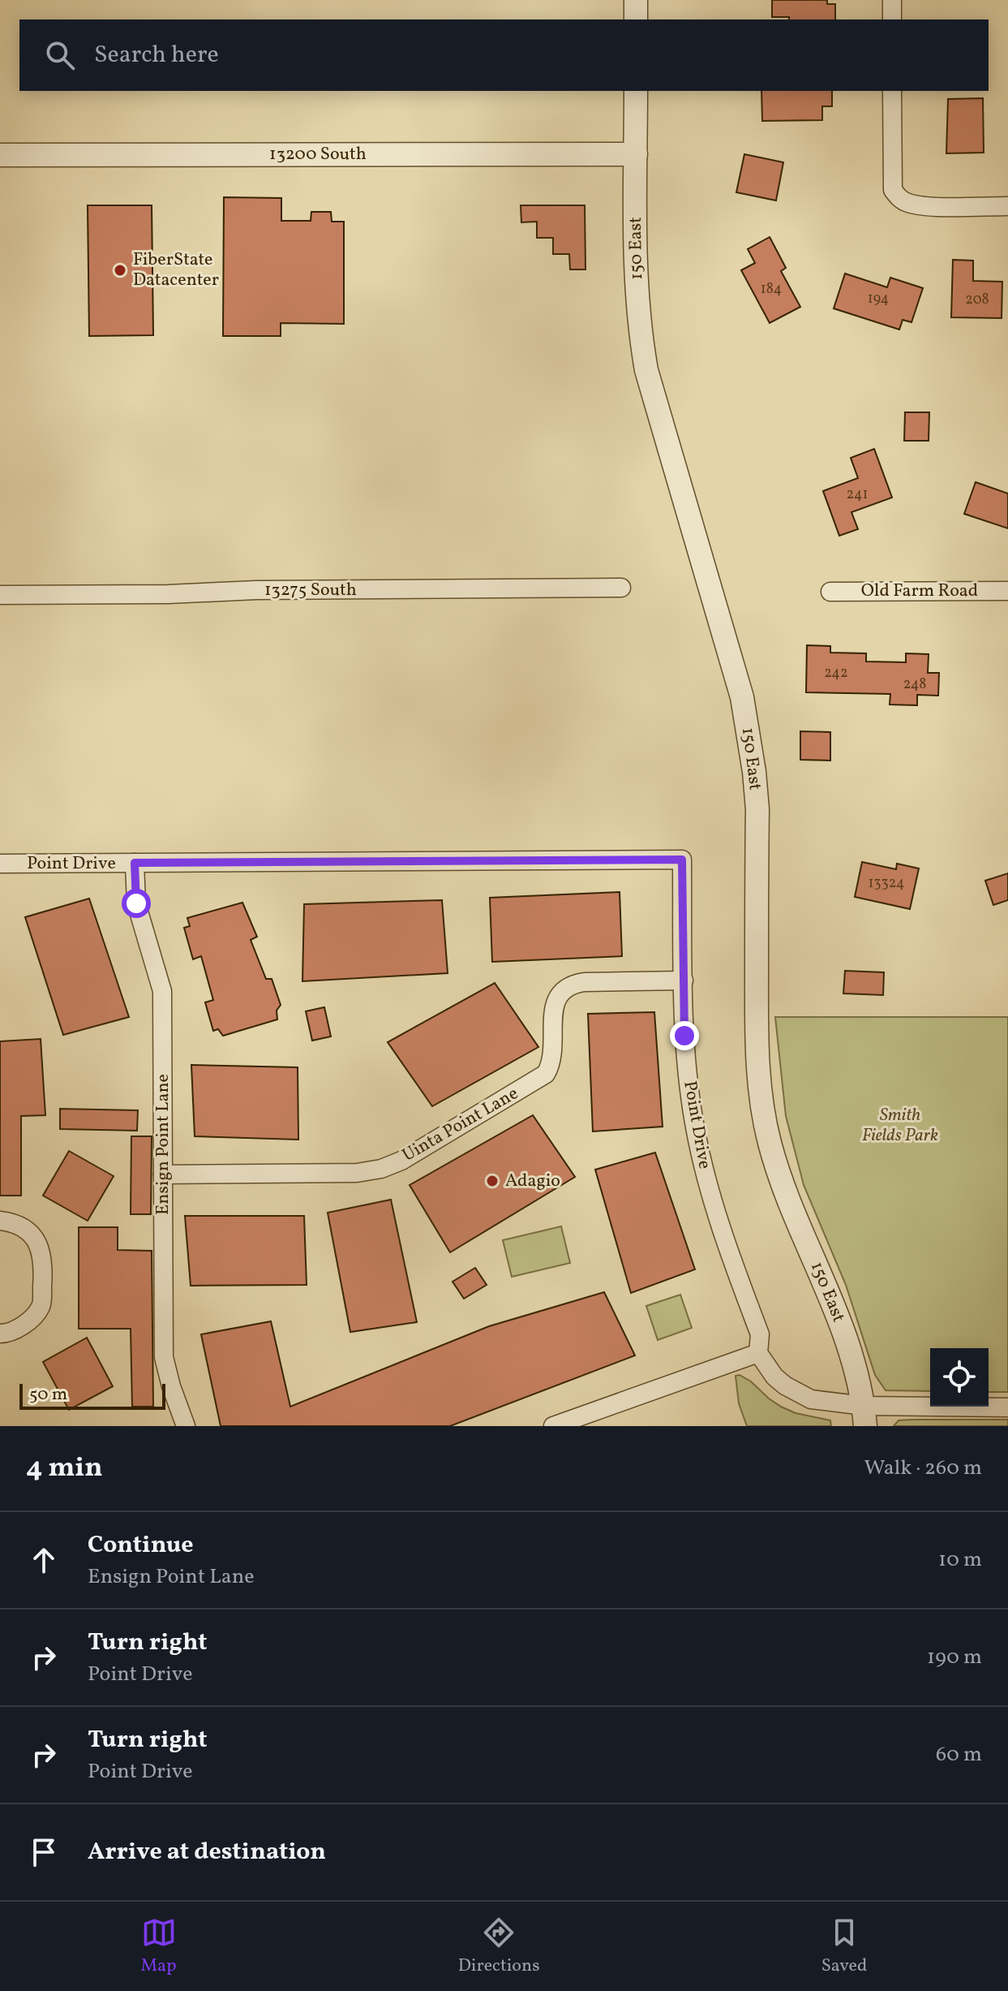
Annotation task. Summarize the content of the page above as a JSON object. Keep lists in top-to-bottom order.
{
  "streets": {
    "street": [
      "13200 South",
      "150 East",
      "13275 South",
      "Old Farm Road",
      "Point Drive",
      "Uinta Point Lane",
      "Ensign Point Lane"
    ]
  },
  "crossings": [
    ["13200 South", "150 East"],
    ["Point Drive", "Uinta Point Lane"],
    ["Point Drive", "Ensign Point Lane"],
    ["Uinta Point Lane", "Ensign Point Lane"]
  ],
  "parks": ["Smith Fields Park"],
  "places": ["FiberState Datacenter", "Adagio"],
  "house_numbers": [
    "184",
    "194",
    "208",
    "241",
    "242",
    "248",
    "13324"
  ],
  "scale_bar": "50 m",
  "page": {
    "search": "Search here",
    "scale": "50 m",
    "heading": ["4 min", "Walk · 260 m"],
    "list": [
      ["Continue", "Ensign Point Lane", "10 m"],
      ["Turn right", "Point Drive", "190 m"],
      ["Turn right", "Point Drive", "60 m"],
      "Arrive at destination"
    ],
    "nav": ["Map", "Directions", "Saved"]
  }
}
